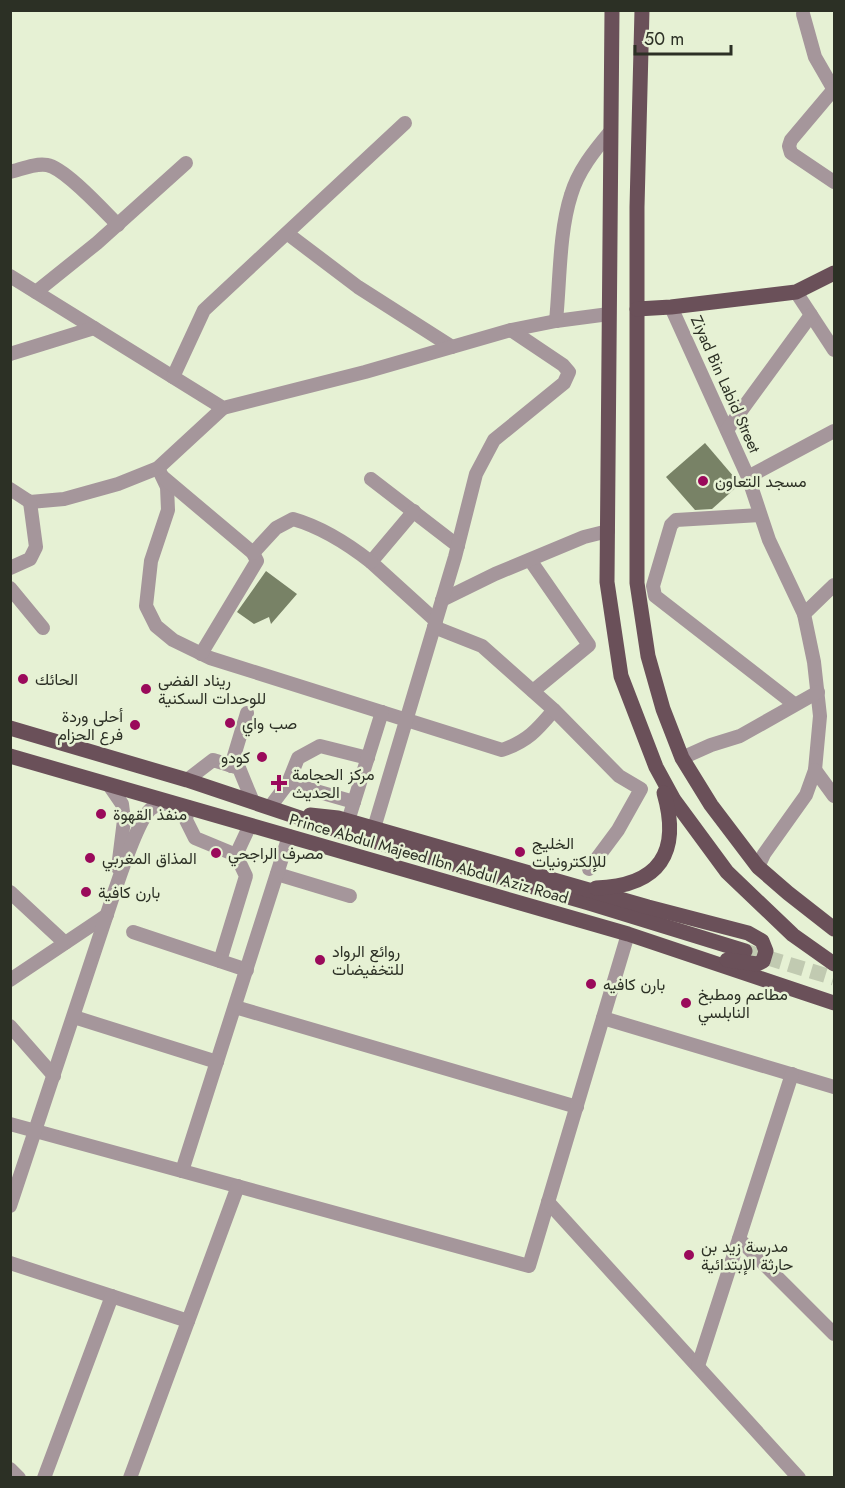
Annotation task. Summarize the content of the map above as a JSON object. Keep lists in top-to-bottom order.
{
  "streets": {
    "main road": ["Ziyad Bin Labid Street", "Prince Abdul Majeed Ibn Abdul Aziz Road"]
  },
  "places": {
    "other": [
      "مسجد التعاون",
      "الحائك",
      "ريناد الفضي للوحدات السكنية",
      "صب واي",
      "أحلى وردة فرع الحزام",
      "كودو",
      "منفذ القهوة",
      "الخليج للإلكترونيات",
      "مصرف الراجحي",
      "المذاق المغربي",
      "بارن كافية",
      "روائع الرواد للتخفيضات",
      "بارن كافيه",
      "مطاعم ومطبخ النابلسي",
      "مدرسة زيد بن حارثة الإبتدائية"
    ],
    "health": ["مركز الحجامة الحديث"]
  },
  "scale_bar": "50 m"
}
